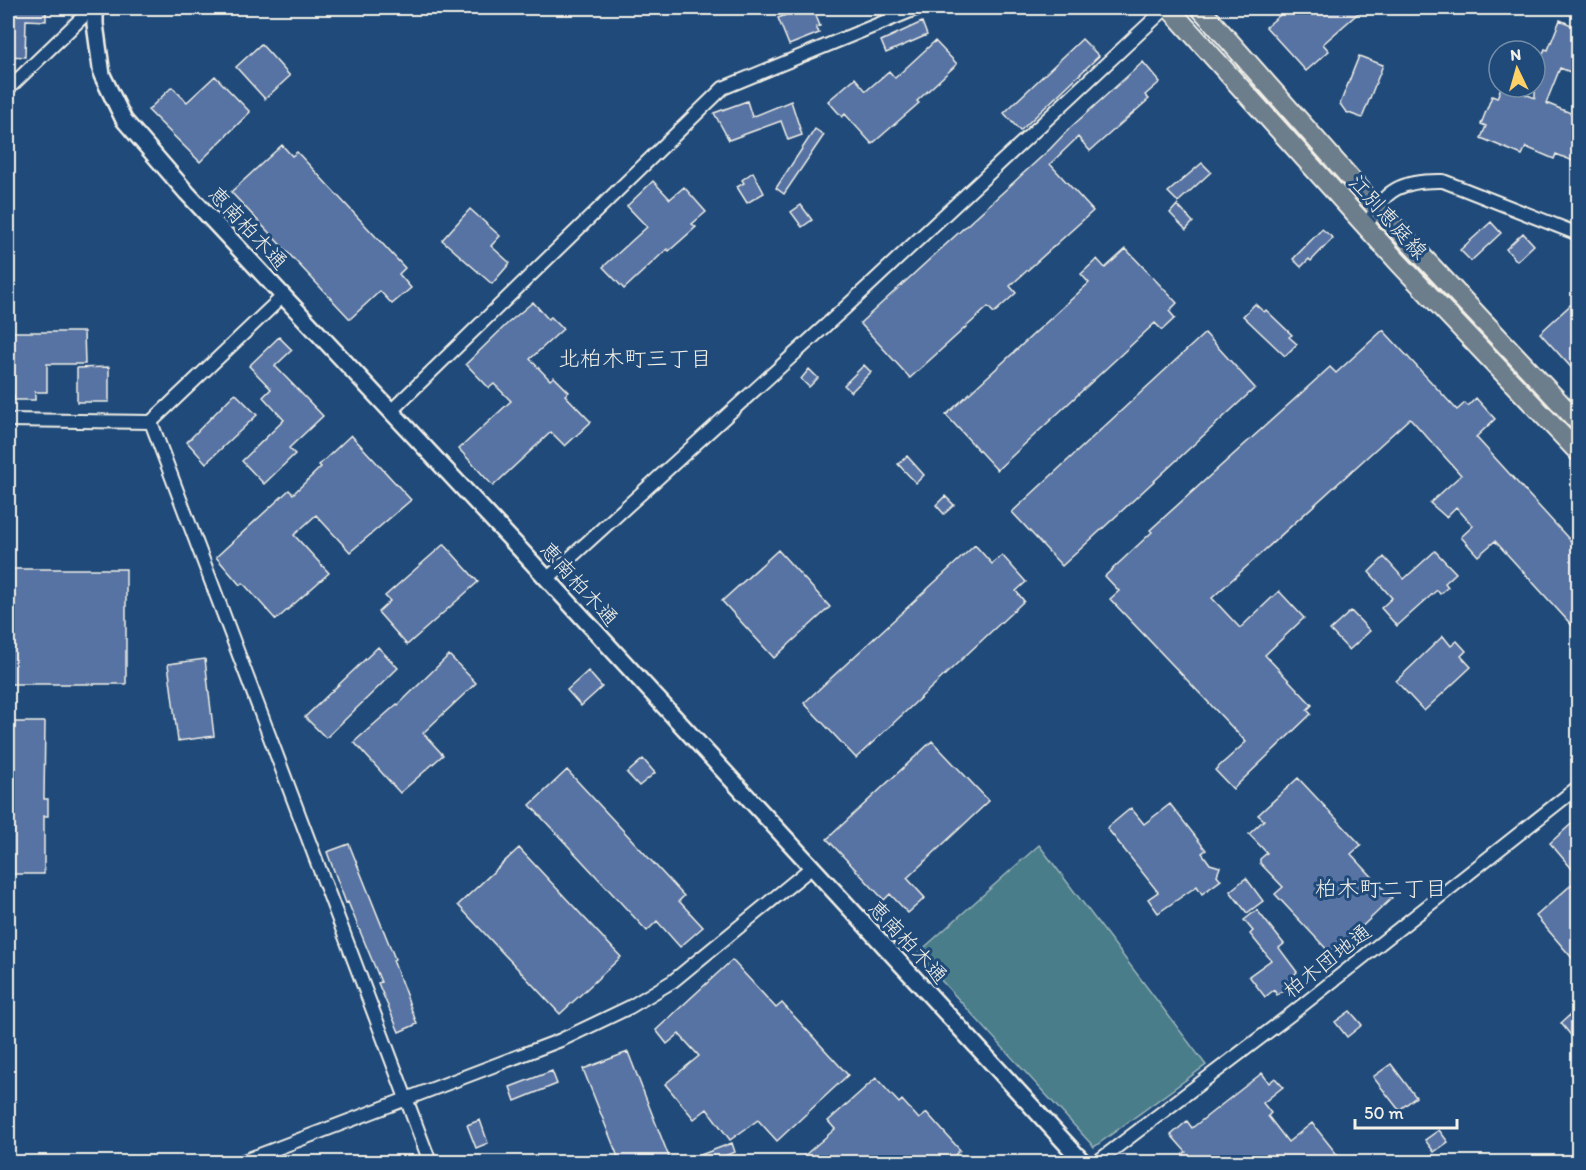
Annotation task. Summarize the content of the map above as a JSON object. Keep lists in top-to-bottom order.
{
  "streets": {
    "main road": ["江別恵庭線"],
    "street": ["恵南柏木通", "柏木団地通"]
  },
  "districts": ["北柏木町三丁目", "柏木町二丁目"],
  "scale_bar": "50 m",
  "north": "top"
}
